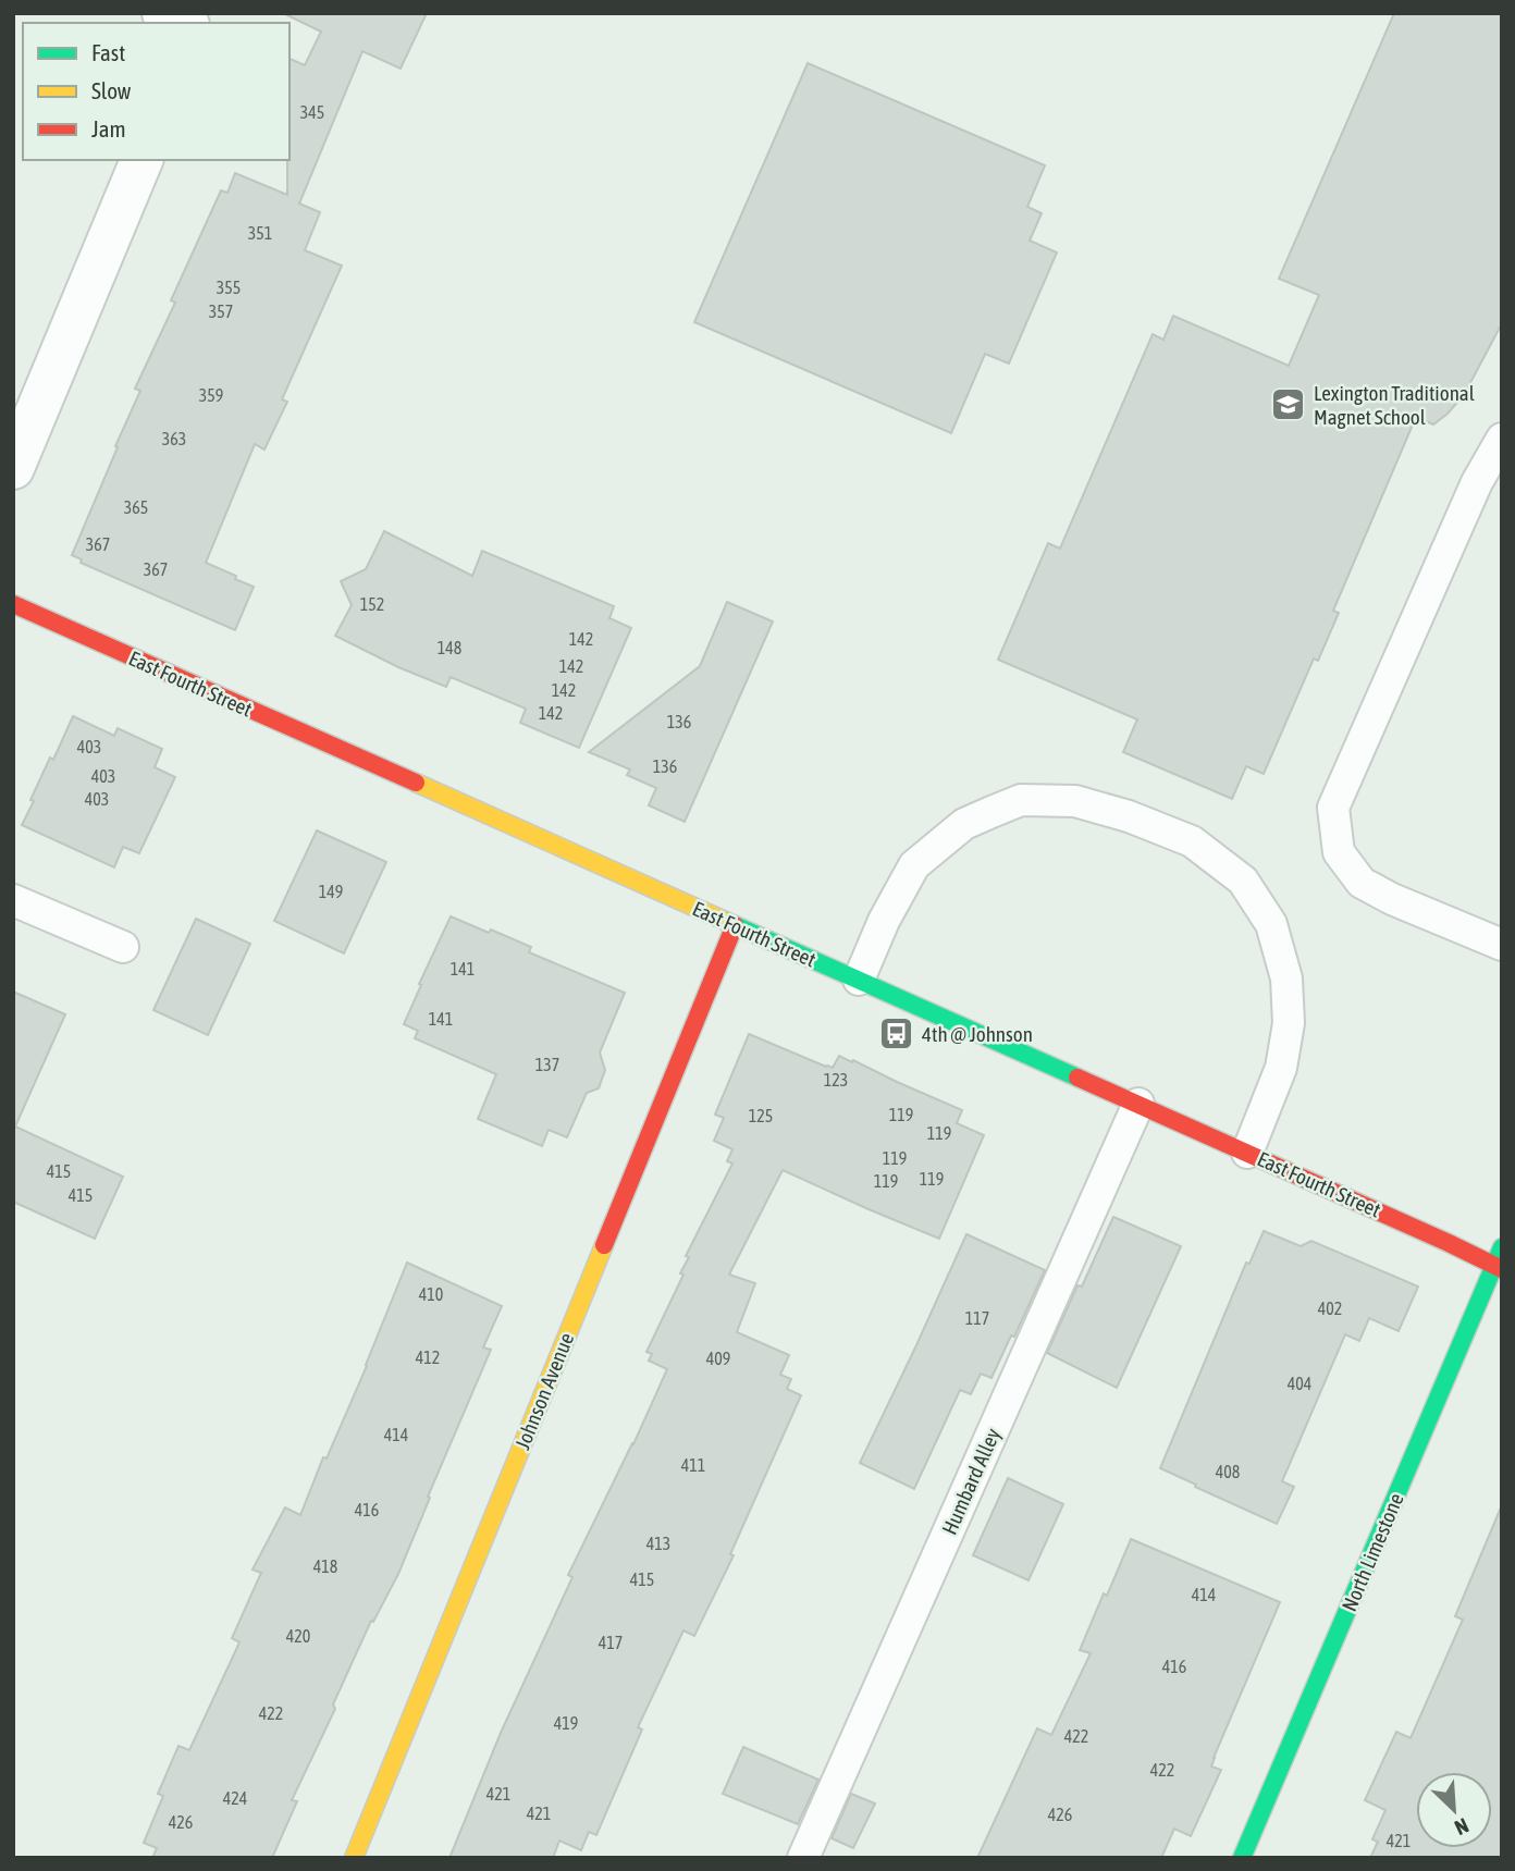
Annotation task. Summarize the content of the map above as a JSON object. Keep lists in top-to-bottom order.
{
  "streets": {
    "street": ["East Fourth Street", "Johnson Avenue", "North Limestone"],
    "lane": ["Humbard Alley"]
  },
  "crossings": [
    ["East Fourth Street", "Johnson Avenue"],
    ["East Fourth Street", "Humbard Alley"],
    ["East Fourth Street", "North Limestone"]
  ],
  "places": {
    "school or university": ["Lexington Traditional Magnet School"],
    "bus stop": ["4th @ Johnson"]
  },
  "house_numbers": [
    "345",
    "351",
    "355",
    "357",
    "359",
    "363",
    "365",
    "367",
    "367",
    "152",
    "142",
    "148",
    "142",
    "142",
    "142",
    "136",
    "403",
    "136",
    "403",
    "403",
    "149",
    "141",
    "141",
    "137",
    "123",
    "119",
    "125",
    "119",
    "119",
    "415",
    "119",
    "119",
    "415",
    "410",
    "402",
    "117",
    "412",
    "409",
    "404",
    "414",
    "411",
    "408",
    "416",
    "413",
    "418",
    "415",
    "414",
    "420",
    "417",
    "416",
    "422",
    "419",
    "422",
    "422",
    "421",
    "424",
    "421",
    "426",
    "426",
    "421"
  ],
  "legend": ["Fast", "Slow", "Jam"],
  "north": "bottom right"
}
